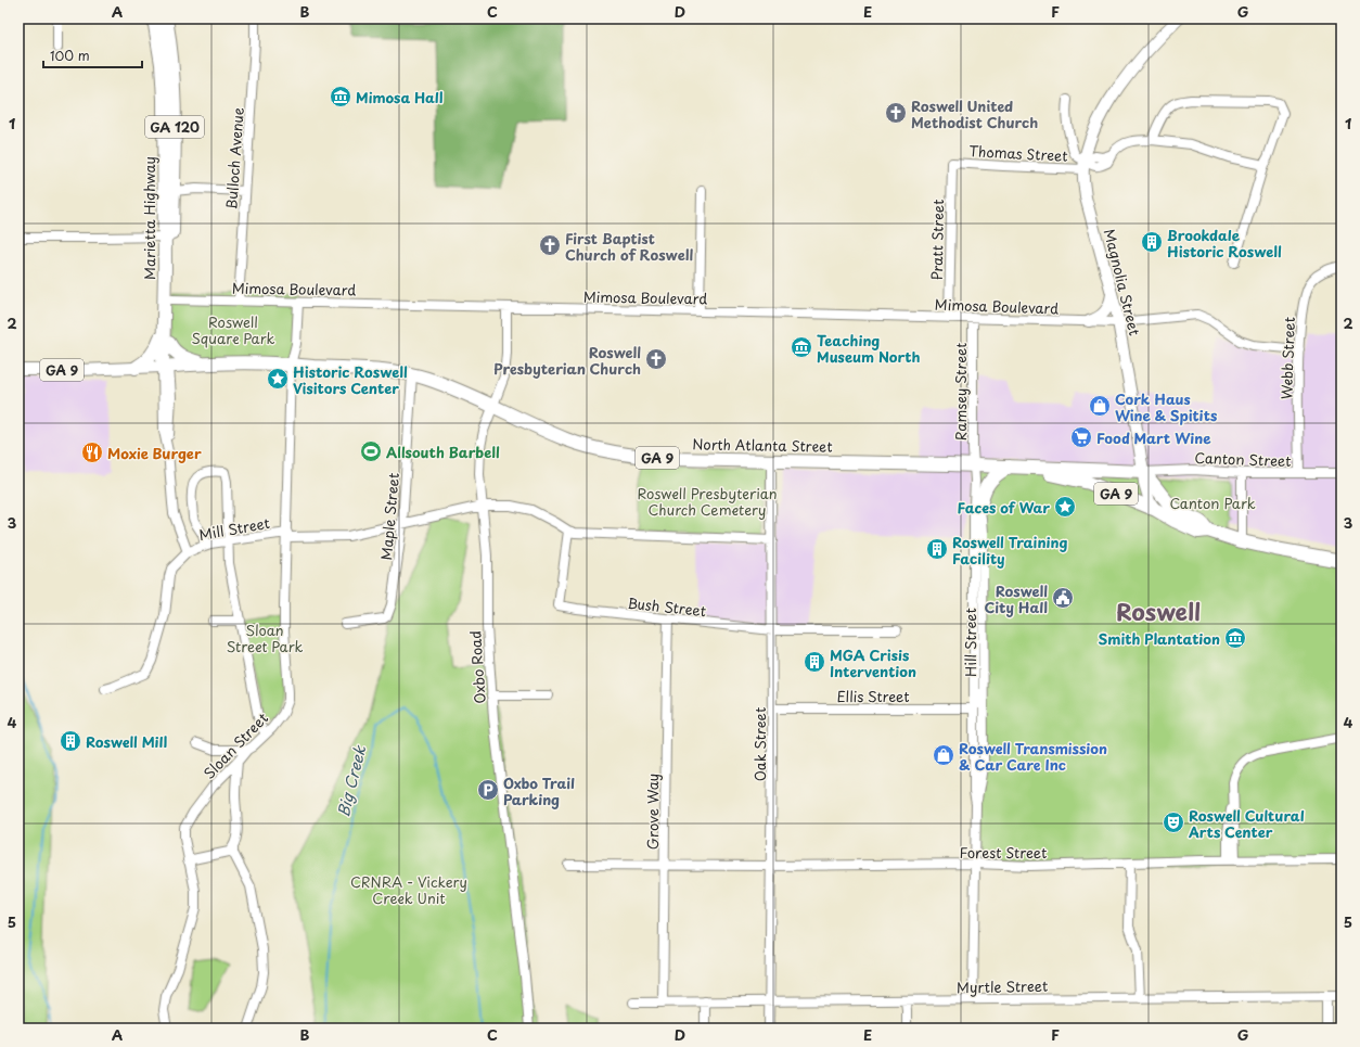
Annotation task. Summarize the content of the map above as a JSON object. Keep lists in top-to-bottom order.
{
  "streets": {
    "highway": [
      "GA 120",
      "Marietta Highway",
      "GA 9",
      "North Atlanta Street"
    ],
    "main road": ["Magnolia Street"],
    "street": [
      "Thomas Street",
      "Bulloch Avenue",
      "Pratt Street",
      "Mimosa Boulevard",
      "Webb Street",
      "Ramsey Street",
      "Canton Street",
      "Maple Street",
      "Mill Street",
      "Bush Street",
      "Hill Street",
      "Oxbo Road",
      "Ellis Street",
      "Oak Street",
      "Sloan Street",
      "Grove Way",
      "Forest Street",
      "Myrtle Street"
    ]
  },
  "crossings": [
    ["Thomas Street", "Pratt Street"],
    ["Thomas Street", "Magnolia Street"],
    ["Bulloch Avenue", "Mimosa Boulevard"],
    ["Marietta Highway", "Mimosa Boulevard"],
    ["Marietta Highway", "GA 9"],
    ["Marietta Highway", "North Atlanta Street"],
    ["Marietta Highway", "Mill Street"],
    ["Pratt Street", "Mimosa Boulevard"],
    ["Magnolia Street", "Mimosa Boulevard"],
    ["Magnolia Street", "GA 9"],
    ["Magnolia Street", "North Atlanta Street"],
    ["Magnolia Street", "Canton Street"],
    ["Mimosa Boulevard", "Webb Street"],
    ["Mimosa Boulevard", "Ramsey Street"],
    ["Mimosa Boulevard", "Oxbo Road"],
    ["Mimosa Boulevard", "Sloan Street"],
    ["Webb Street", "Canton Street"],
    ["GA 9", "North Atlanta Street"],
    ["GA 9", "Canton Street"],
    ["GA 9", "Mill Street"],
    ["Ramsey Street", "North Atlanta Street"],
    ["Ramsey Street", "Hill Street"],
    ["North Atlanta Street", "Canton Street"],
    ["North Atlanta Street", "Maple Street"],
    ["North Atlanta Street", "Mill Street"],
    ["North Atlanta Street", "Hill Street"],
    ["North Atlanta Street", "Oxbo Road"],
    ["North Atlanta Street", "Oak Street"],
    ["North Atlanta Street", "Sloan Street"],
    ["Maple Street", "Mill Street"],
    ["Mill Street", "Bush Street"],
    ["Mill Street", "Oxbo Road"],
    ["Mill Street", "Sloan Street"],
    ["Bush Street", "Oak Street"],
    ["Bush Street", "Grove Way"],
    ["Hill Street", "Ellis Street"],
    ["Hill Street", "Forest Street"],
    ["Hill Street", "Myrtle Street"],
    ["Ellis Street", "Oak Street"],
    ["Oak Street", "Forest Street"],
    ["Oak Street", "Myrtle Street"],
    ["Grove Way", "Forest Street"],
    ["Grove Way", "Myrtle Street"]
  ],
  "districts": ["Roswell"],
  "water": ["Big Creek"],
  "parks": [
    "Roswell Square Park",
    "Roswell Presbyterian Church Cemetery",
    "Canton Park",
    "Sloan Street Park",
    "CRNRA - Vickery Creek Unit"
  ],
  "places": {
    "museum": ["Mimosa Hall", "Teaching Museum North", "Smith Plantation"],
    "church": ["Roswell United Methodist Church", "First Baptist Church of Roswell", "Roswell Presbyterian Church"],
    "building": [
      "Brookdale Historic Roswell",
      "Roswell Training Facility",
      "MGA Crisis Intervention",
      "Roswell Mill"
    ],
    "place": ["Historic Roswell Visitors Center", "Faces of War"],
    "shop": ["Cork Haus Wine & Spitits", "Roswell Transmission & Car Care Inc"],
    "supermarket": ["Food Mart Wine"],
    "sports": ["Allsouth Barbell"],
    "restaurant": ["Moxie Burger"],
    "public building": ["Roswell City Hall"],
    "parking": ["Oxbo Trail Parking"],
    "theatre": ["Roswell Cultural Arts Center"]
  },
  "scale_bar": "100 m",
  "grid": {
    "columns": [
      "A",
      "B",
      "C",
      "D",
      "E",
      "F",
      "G"
    ],
    "rows": [
      "1",
      "2",
      "3",
      "4",
      "5"
    ]
  }
}
